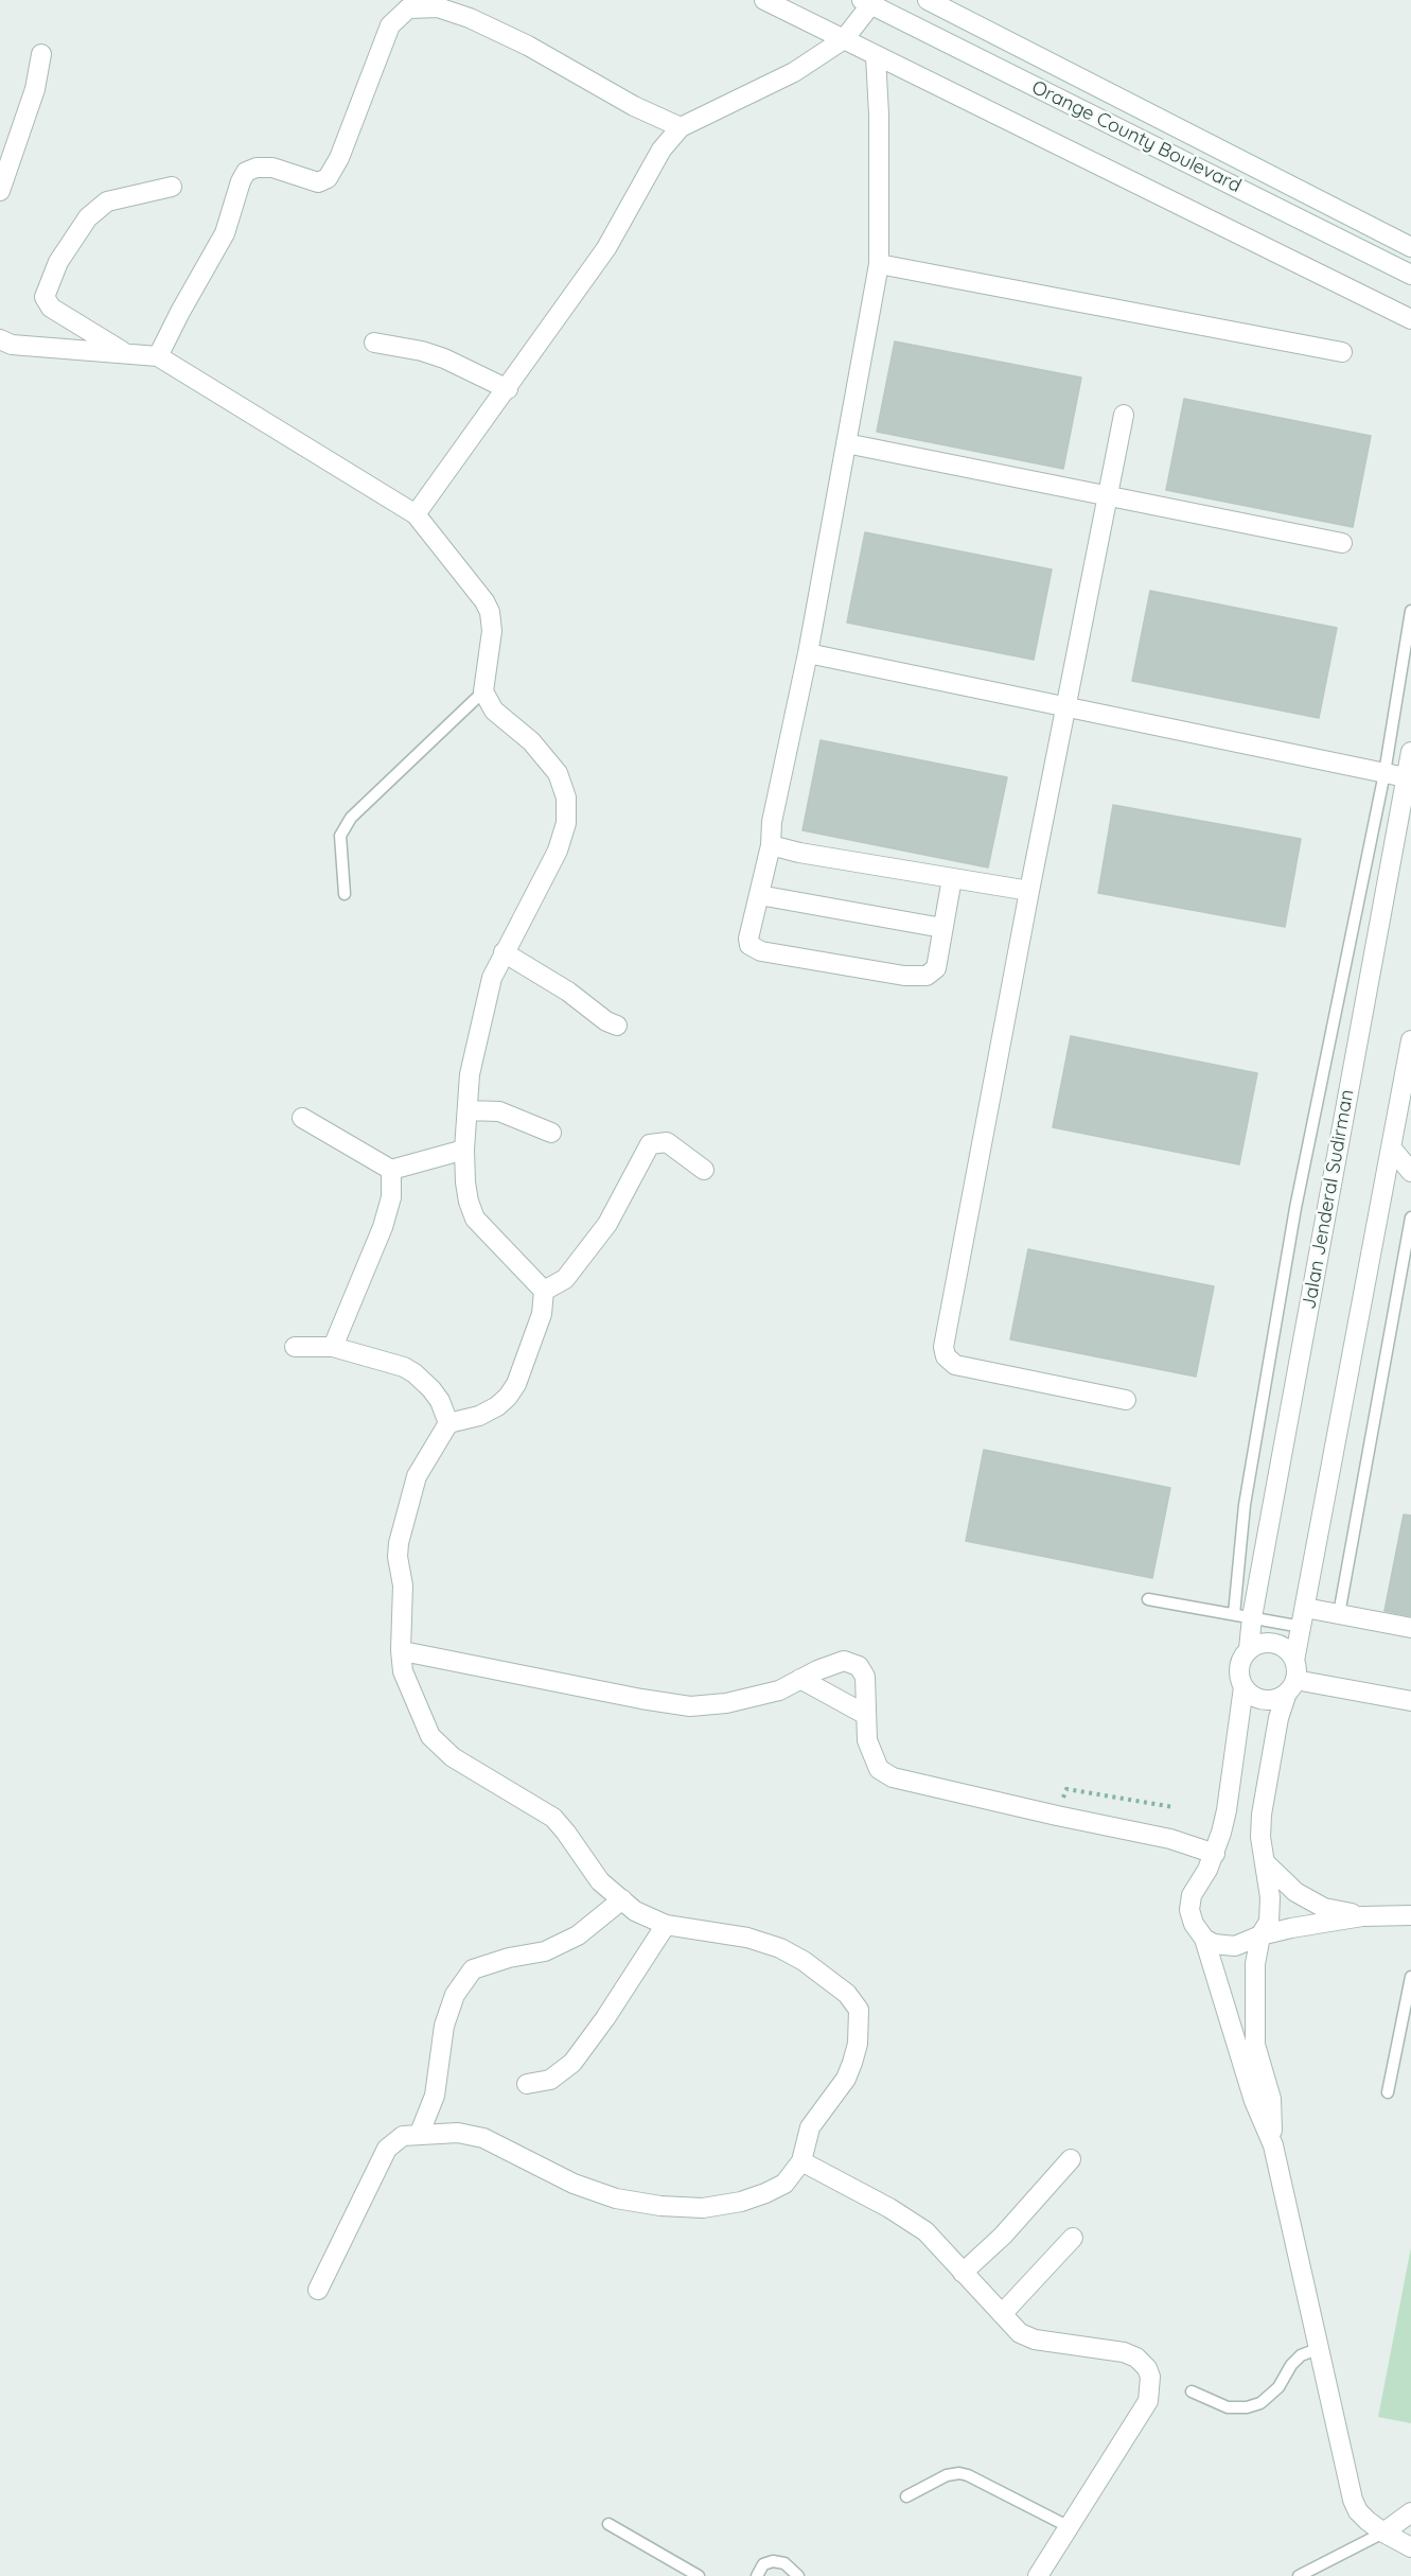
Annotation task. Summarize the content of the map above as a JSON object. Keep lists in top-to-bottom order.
{
  "streets": {
    "street": ["Orange County Boulevard", "Jalan Jenderal Sudirman"]
  }
}
